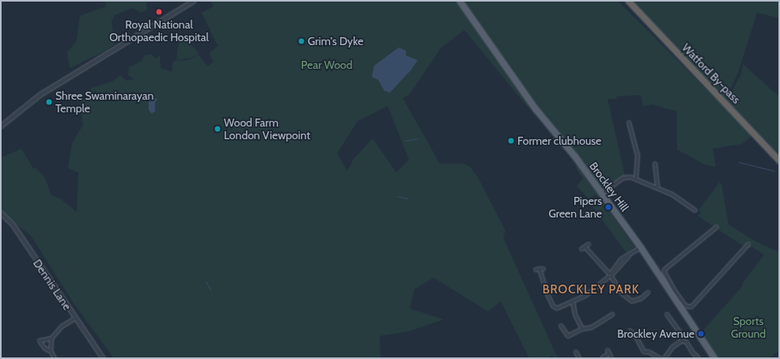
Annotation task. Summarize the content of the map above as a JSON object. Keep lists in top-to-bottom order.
{
  "streets": {
    "highway": ["Watford By-pass"],
    "main road": ["Brockley Hill"],
    "street": ["Dennis Lane"]
  },
  "districts": ["BROCKLEY PARK"],
  "parks": ["Pear Wood", "Sports Ground"],
  "places": [
    "Royal National Orthopaedic Hospital",
    "Grim's Dyke",
    "Shree Swaminarayan Temple",
    "Wood Farm London Viewpoint",
    "Former clubhouse",
    "Pipers Green Lane",
    "Brockley Avenue"
  ]
}
